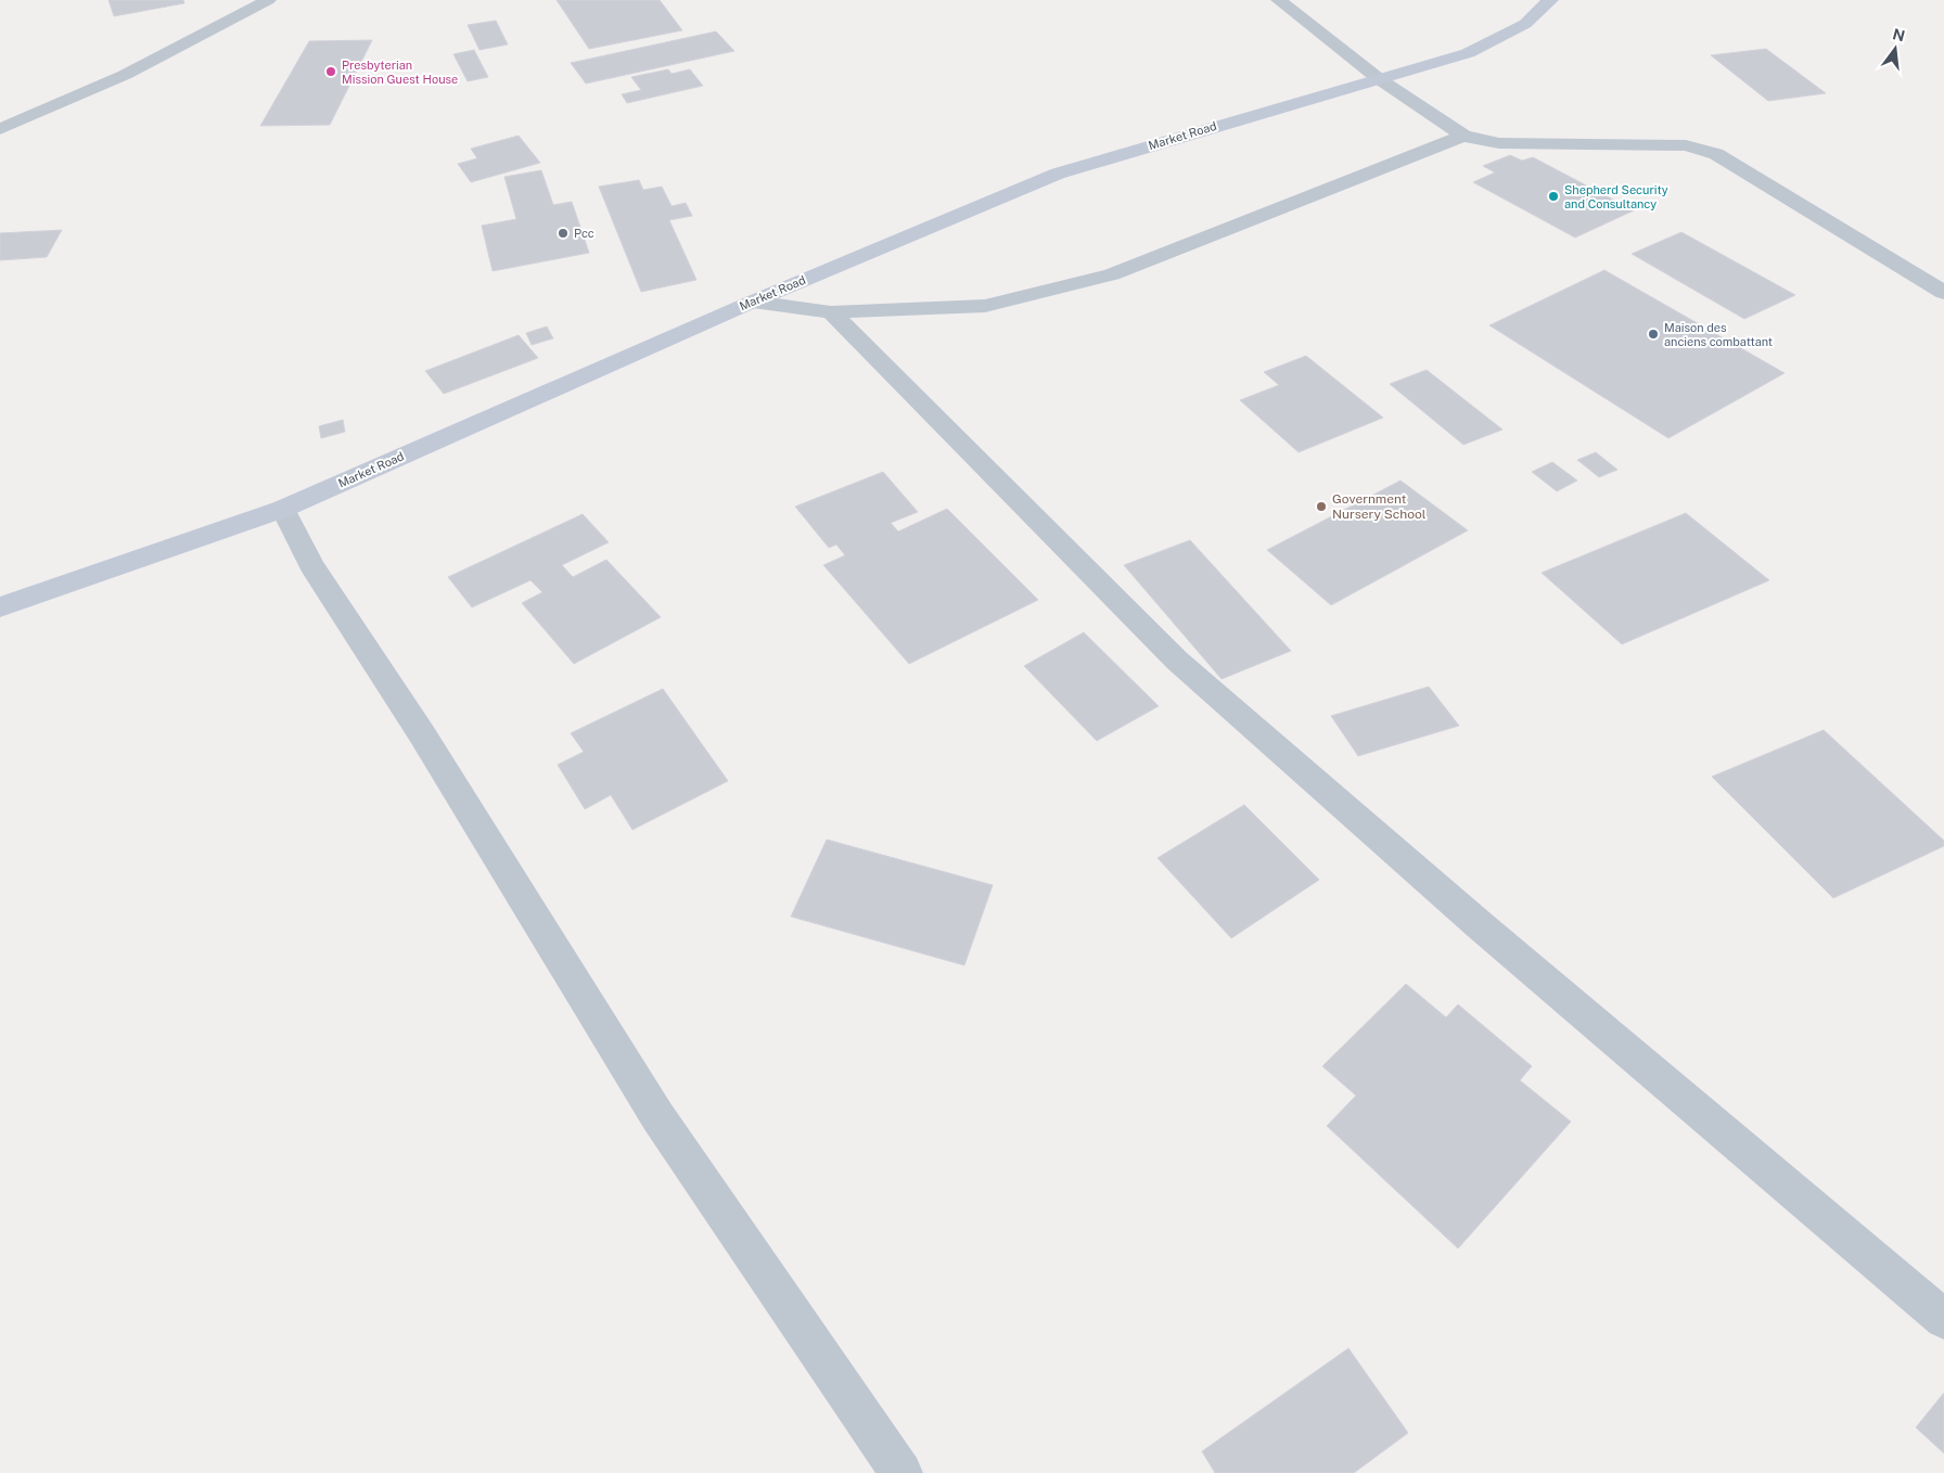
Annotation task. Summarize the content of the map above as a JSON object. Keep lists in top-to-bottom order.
{
  "streets": {
    "main road": ["Market Road"]
  },
  "places": [
    "Presbyterian Mission Guest House",
    "Shepherd Security and Consultancy",
    "Pcc",
    "Maison des anciens combattant",
    "Government Nursery School"
  ],
  "north": "top"
}
